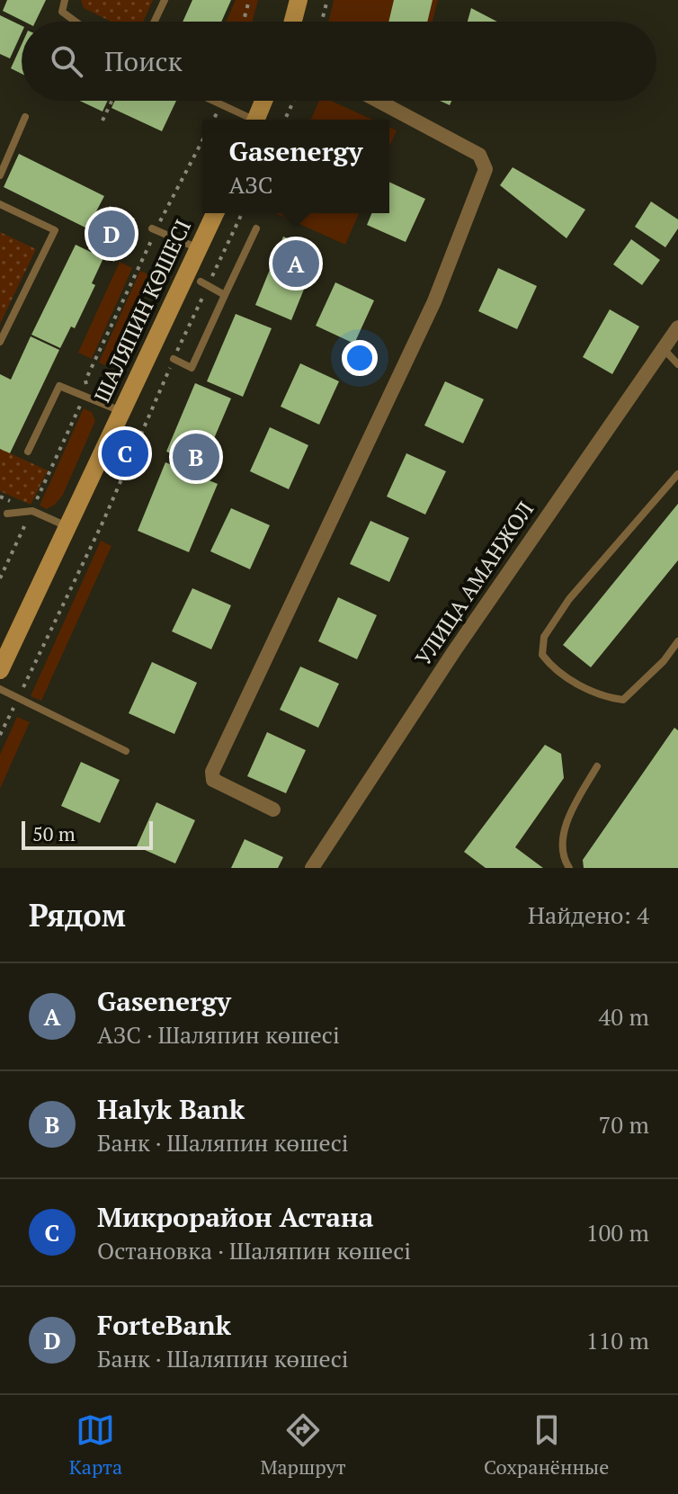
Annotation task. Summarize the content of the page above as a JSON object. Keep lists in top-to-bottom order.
{
  "streets": {
    "main road": ["ШАЛЯПИН КӨШЕСІ"],
    "street": ["УЛИЦА АМАНЖОЛ"]
  },
  "scale_bar": "50 m",
  "page": {
    "search": "Поиск",
    "popup": ["Gasenergy", "АЗС"],
    "pins": [
      "D",
      "A",
      "C",
      "B"
    ],
    "scale": "50 m",
    "heading": ["Рядом", "Найдено: 4"],
    "list": [
      {
        "mark": "A",
        "name": "Gasenergy",
        "note": "АЗС · Шаляпин көшесі",
        "value": "40 m"
      },
      {
        "mark": "B",
        "name": "Halyk Bank",
        "note": "Банк · Шаляпин көшесі",
        "value": "70 m"
      },
      {
        "mark": "C",
        "name": "Микрорайон Астана",
        "note": "Остановка · Шаляпин көшесі",
        "value": "100 m"
      },
      {
        "mark": "D",
        "name": "ForteBank",
        "note": "Банк · Шаляпин көшесі",
        "value": "110 m"
      }
    ],
    "nav": ["Карта", "Маршрут", "Сохранённые"]
  }
}
